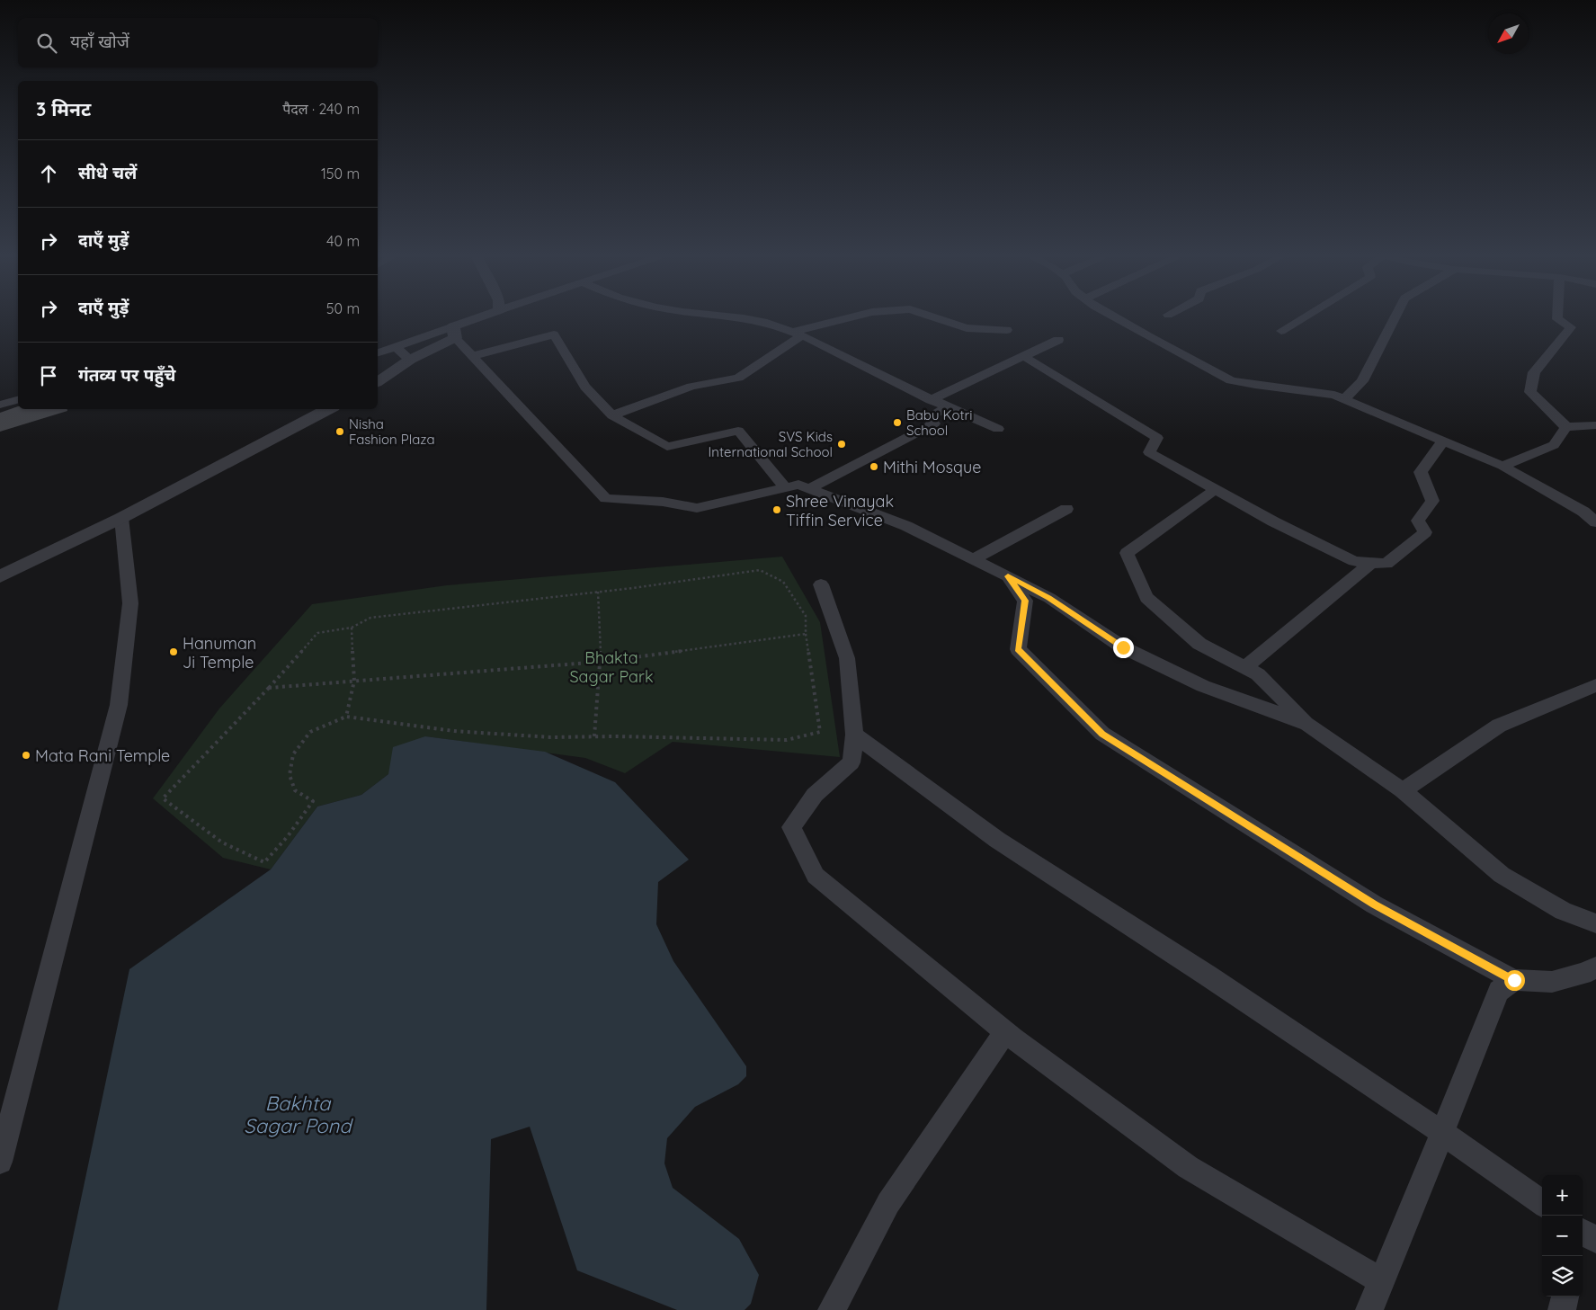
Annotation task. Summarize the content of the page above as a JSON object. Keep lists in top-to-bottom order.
{
  "water": ["Bakhta Sagar Pond"],
  "parks": ["Bhakta Sagar Park"],
  "places": [
    "Babu Kotri School",
    "Nisha Fashion Plaza",
    "SVS Kids International School",
    "Mithi Mosque",
    "Shree Vinayak Tiffin Service",
    "Hanuman Ji Temple",
    "Mata Rani Temple"
  ],
  "north": "bottom left",
  "page": {
    "search": "यहाँ खोजें",
    "heading": ["3 मिनट", "पैदल · 240 m"],
    "list": [
      ["सीधे चलें", "150 m"],
      ["दाएँ मुड़ें", "40 m"],
      ["दाएँ मुड़ें", "50 m"],
      "गंतव्य पर पहुँचे"
    ],
    "map_buttons": ["+", "−"]
  }
}
